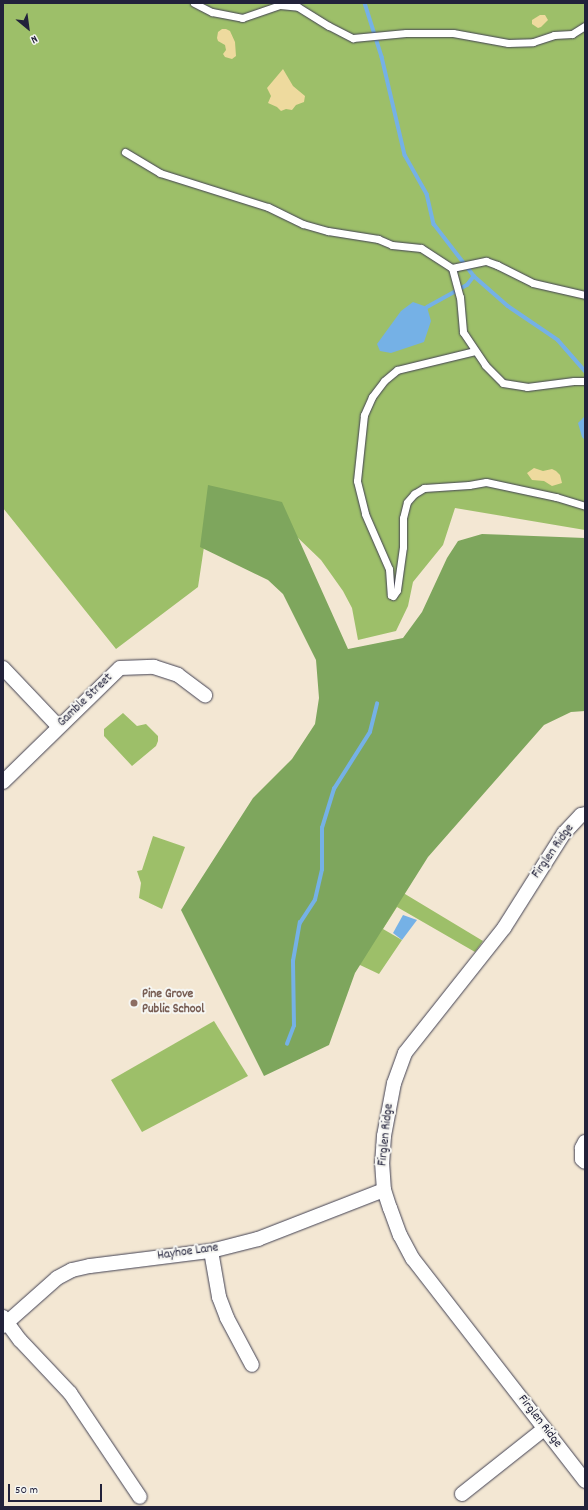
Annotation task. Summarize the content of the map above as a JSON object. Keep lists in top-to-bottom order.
{
  "streets": {
    "street": ["Gamble Street", "Firglen Ridge", "Hayhoe Lane"]
  },
  "crossings": [
    ["Firglen Ridge", "Hayhoe Lane"]
  ],
  "places": ["Pine Grove Public School"],
  "scale_bar": "50 m",
  "north": "bottom right"
}
